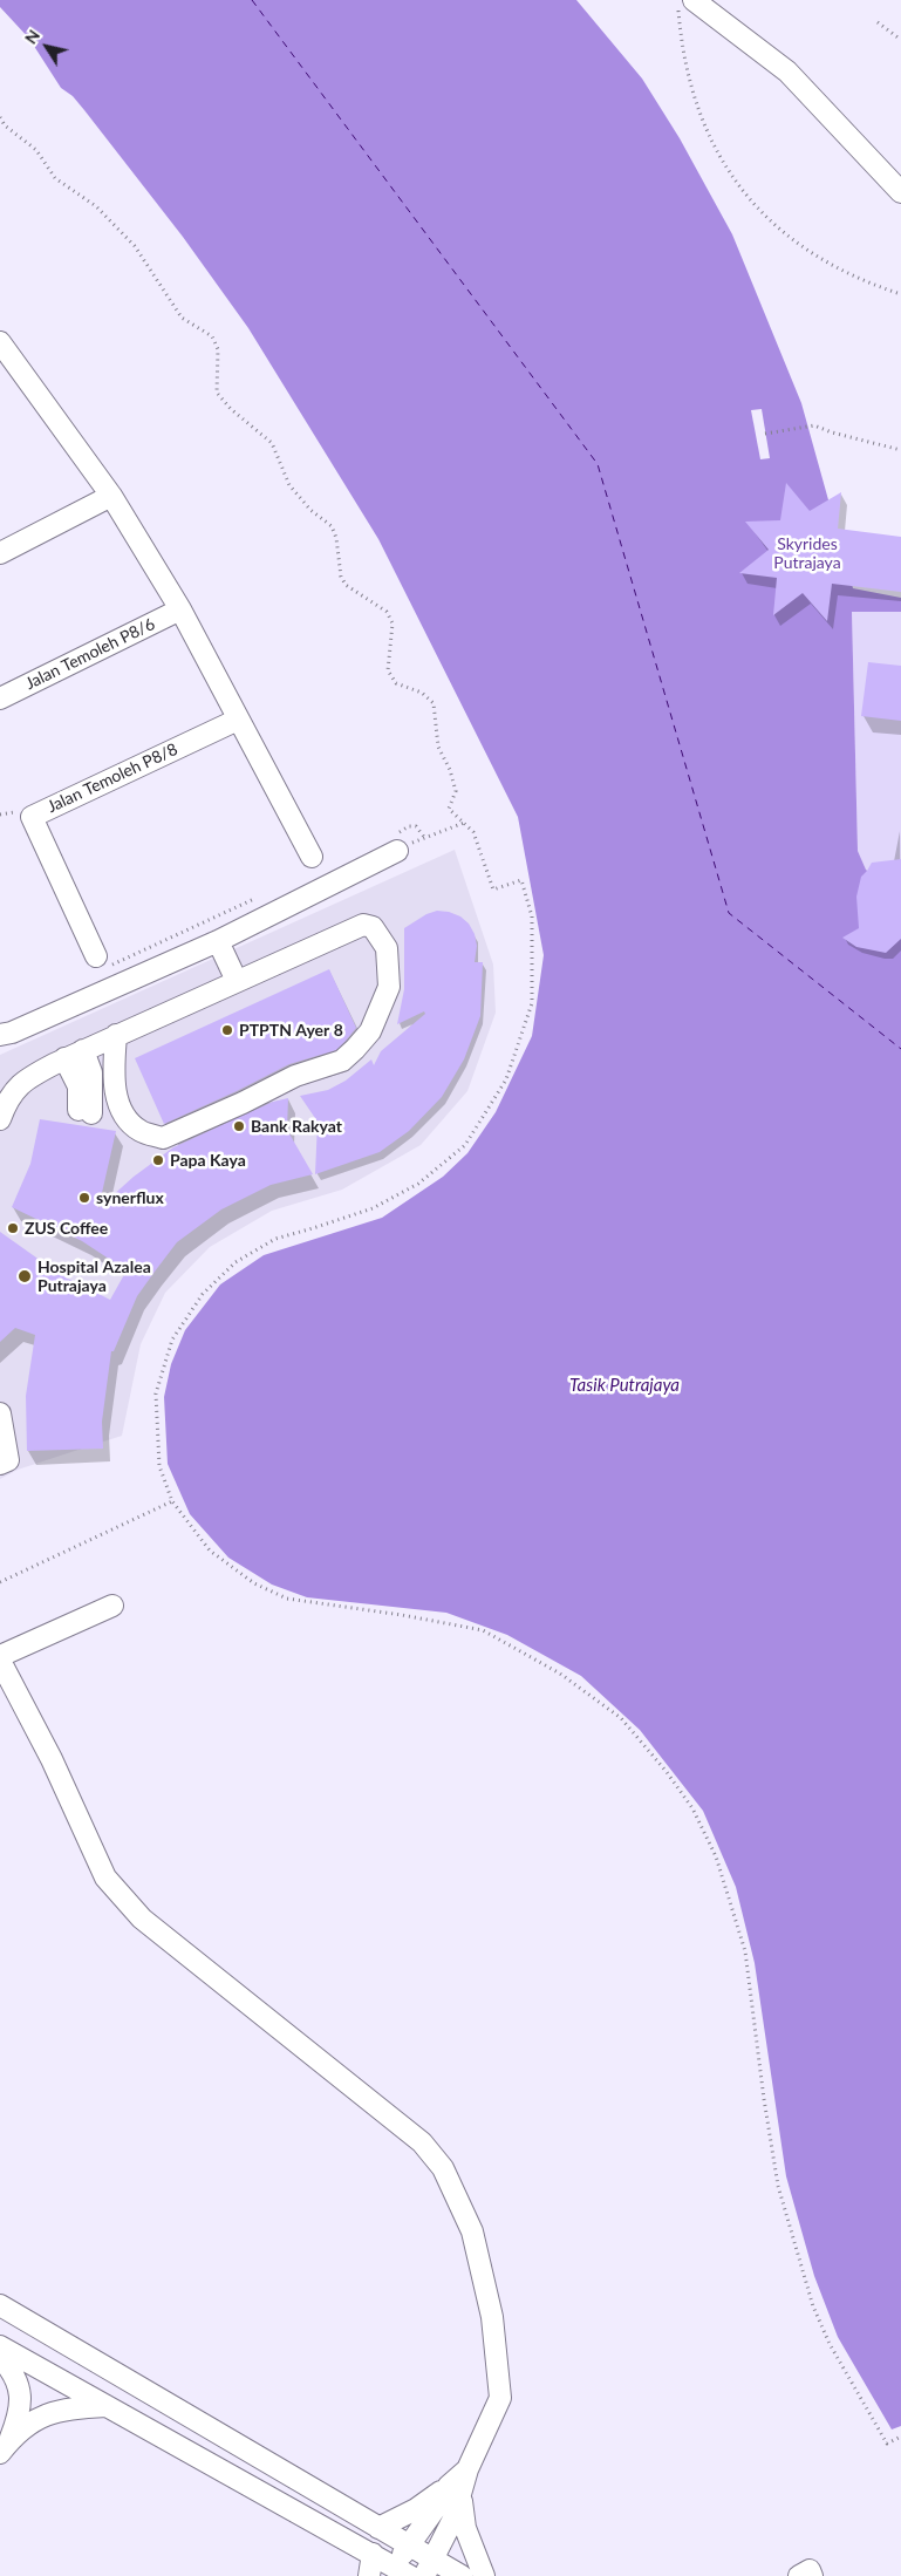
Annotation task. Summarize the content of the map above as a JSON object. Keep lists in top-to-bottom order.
{
  "streets": {
    "street": ["Jalan Temoleh P8/6", "Jalan Temoleh P8/8"]
  },
  "water": ["Tasik Putrajaya"],
  "parks": ["Skyrides Putrajaya"],
  "places": [
    "PTPTN Ayer 8",
    "Bank Rakyat",
    "Papa Kaya",
    "synerflux",
    "ZUS Coffee",
    "Hospital Azalea Putrajaya"
  ],
  "north": "top left"
}
